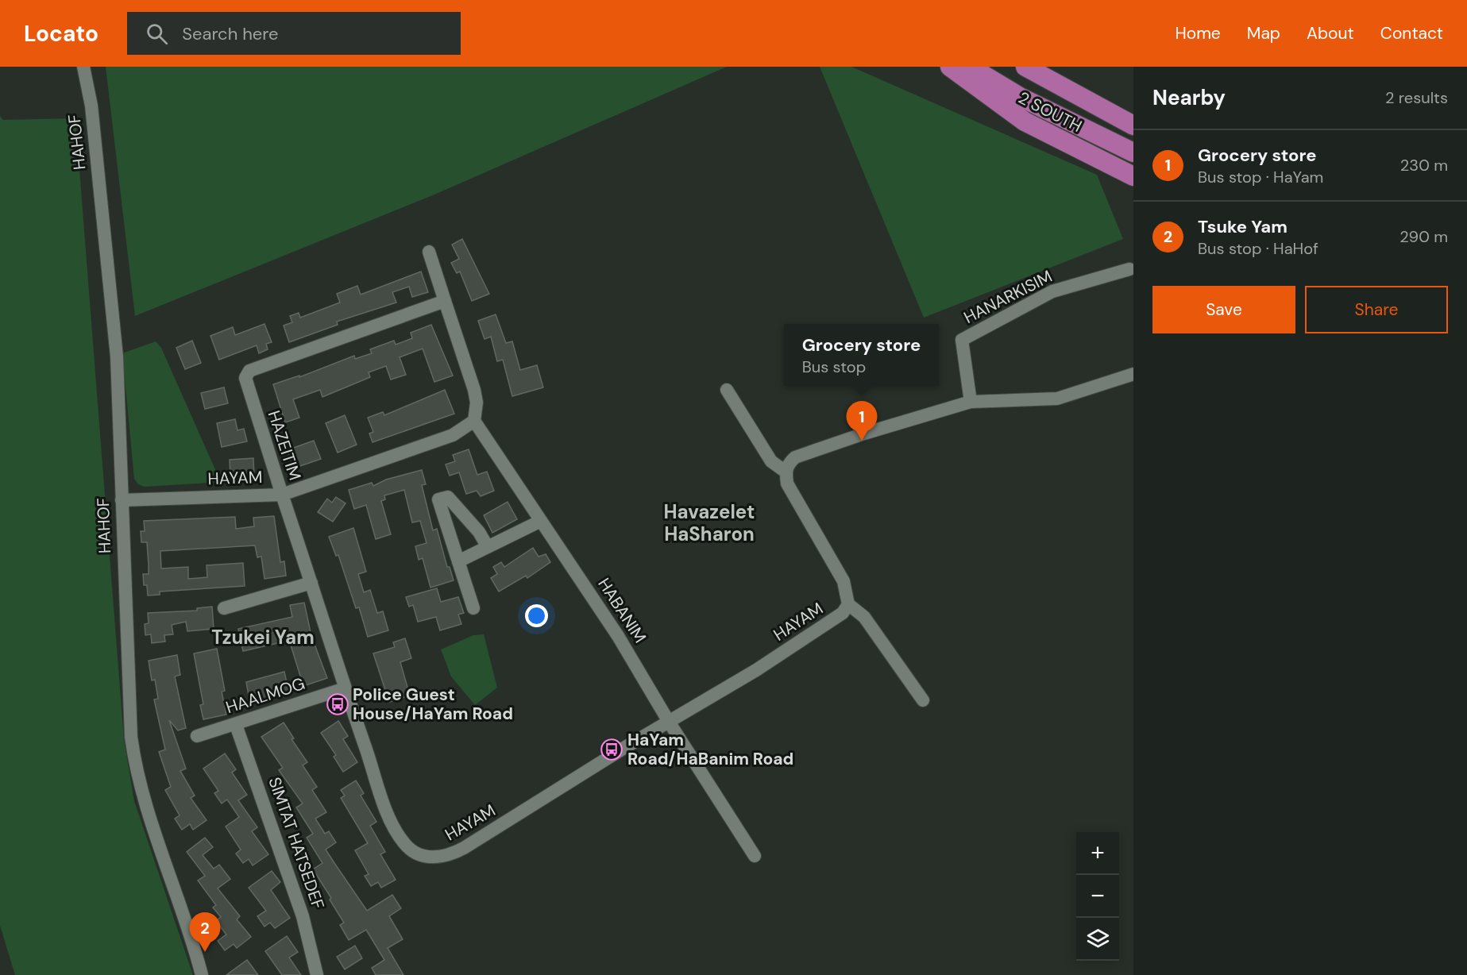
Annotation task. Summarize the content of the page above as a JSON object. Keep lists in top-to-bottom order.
{
  "streets": {
    "highway": ["2 SOUTH"],
    "street": [
      "HAHOF",
      "HANARKISIM",
      "HAZEITIM",
      "HAYAM",
      "HABANIM",
      "HAALMOG",
      "SIMTAT HATSEDEF"
    ]
  },
  "crossings": [
    ["HAHOF", "HAYAM"],
    ["HAZEITIM", "HAYAM"],
    ["HAZEITIM", "HABANIM"],
    ["HAYAM", "HABANIM"],
    ["HAYAM", "HAALMOG"],
    ["HAALMOG", "SIMTAT HATSEDEF"]
  ],
  "districts": ["Havazelet HaSharon", "Tzukei Yam"],
  "places": {
    "bus stop": ["Police Guest House/HaYam Road", "HaYam Road/HaBanim Road"]
  },
  "page": {
    "header": "Locato",
    "search": "Search here",
    "nav": [
      "Home",
      "Map",
      "About",
      "Contact"
    ],
    "heading": ["Nearby", "2 results"],
    "list": [
      {
        "mark": "1",
        "name": "Grocery store",
        "note": "Bus stop · HaYam",
        "value": "230 m"
      },
      {
        "mark": "2",
        "name": "Tsuke Yam",
        "note": "Bus stop · HaHof",
        "value": "290 m"
      }
    ],
    "buttons": ["Save", "Share"],
    "popup": ["Grocery store", "Bus stop"],
    "pins": ["1", "2"],
    "map_buttons": ["+", "−"]
  }
}
